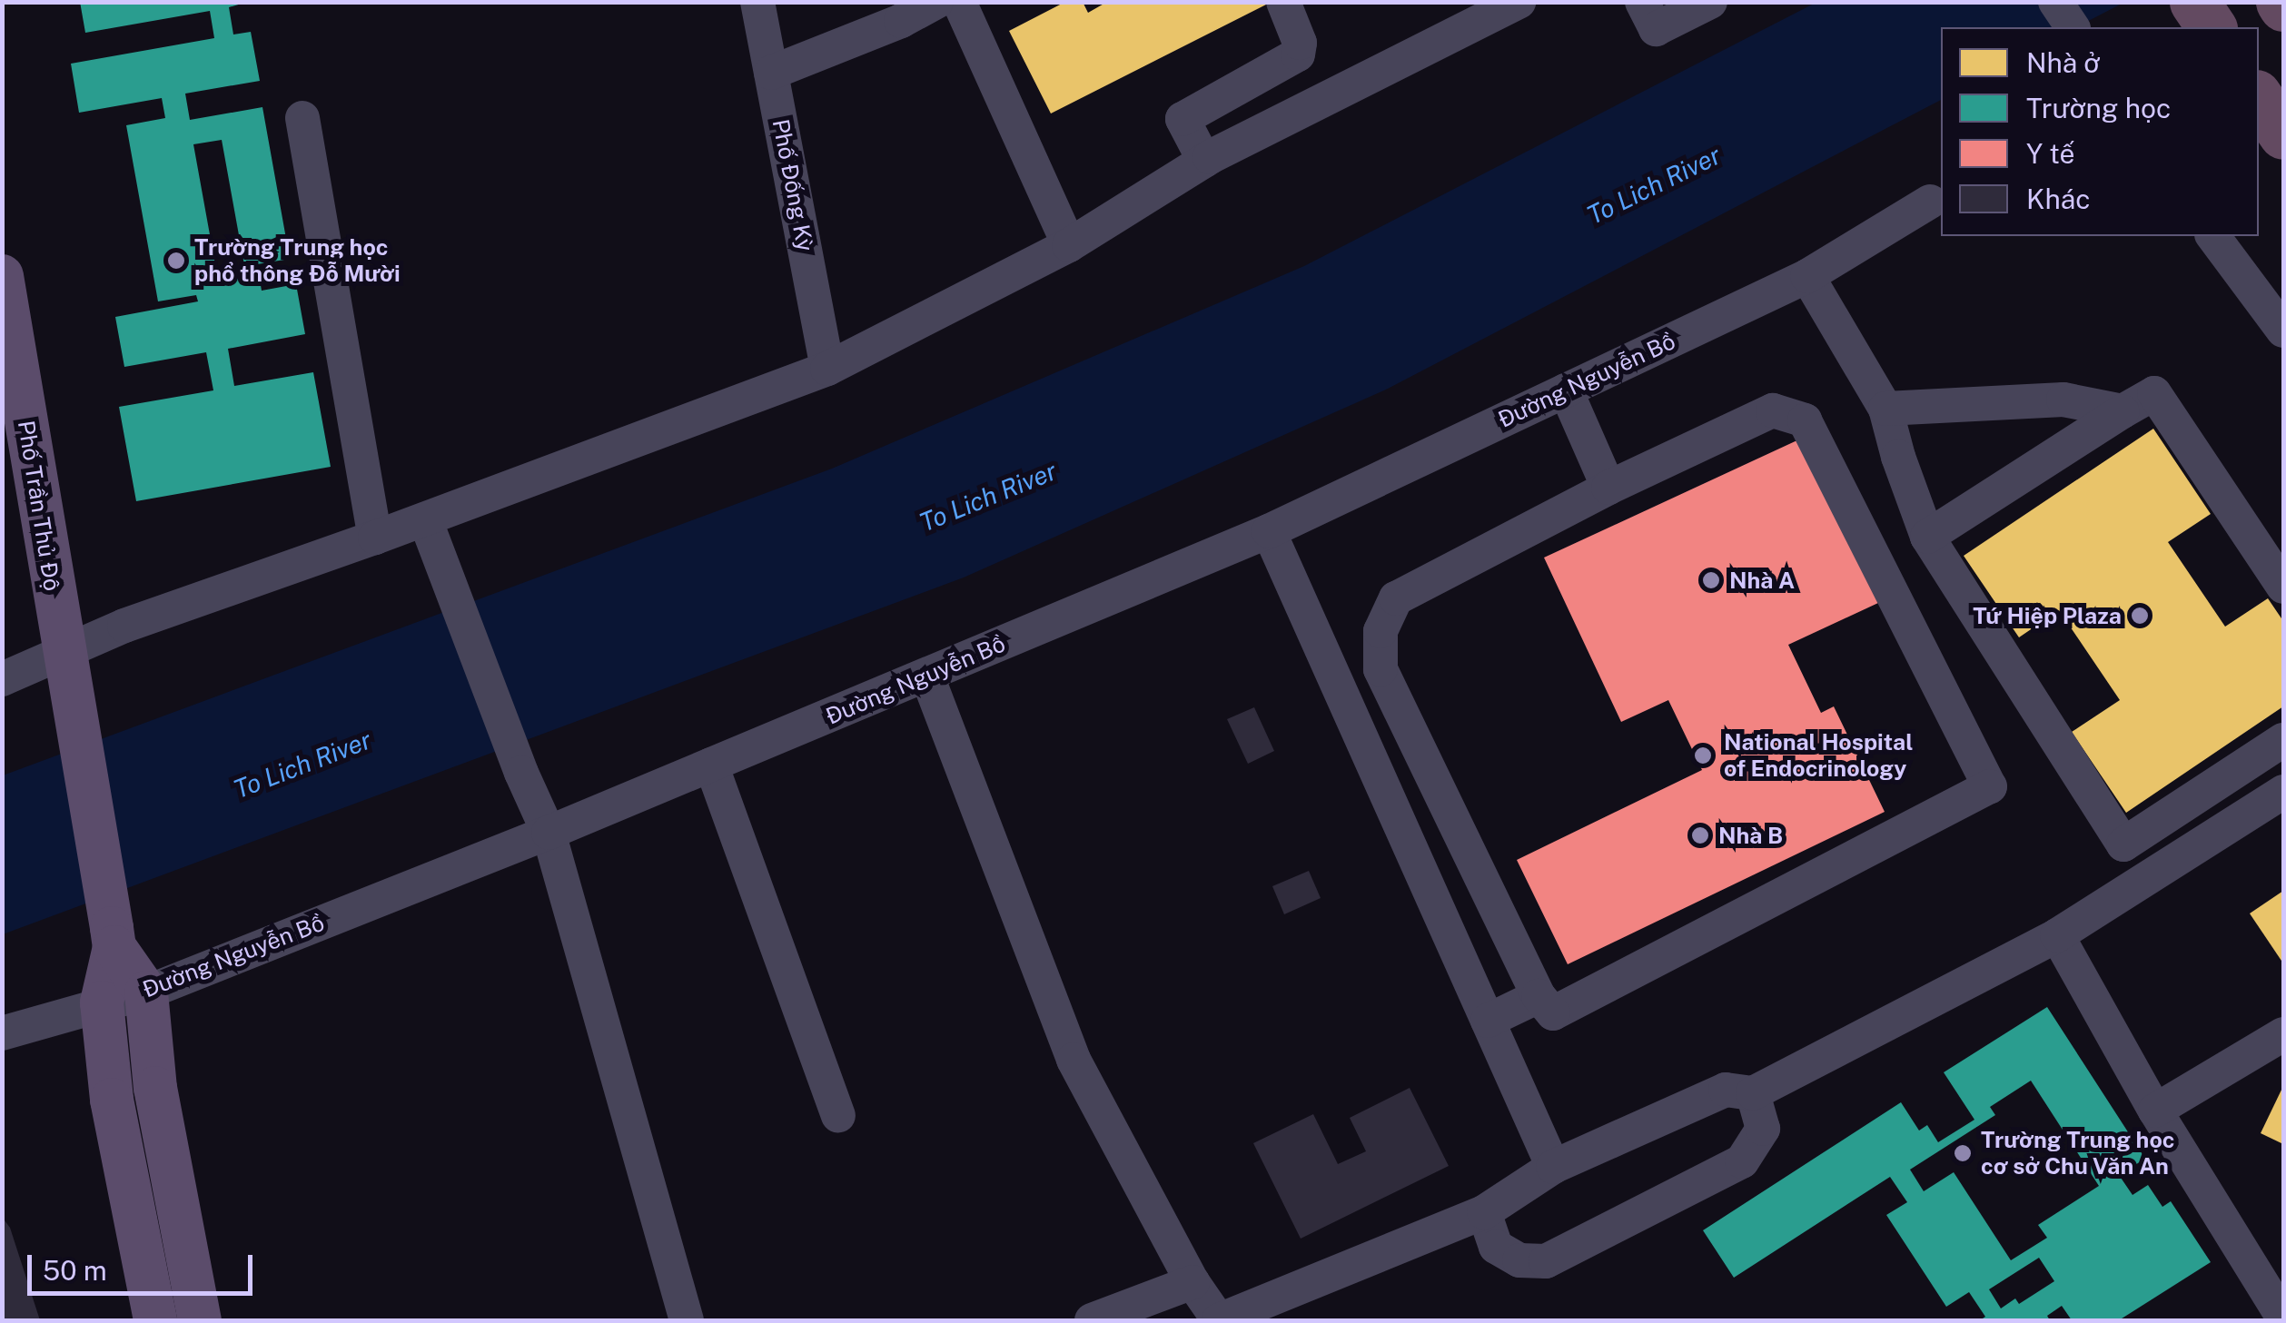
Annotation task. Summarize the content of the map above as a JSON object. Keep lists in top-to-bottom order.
{
  "streets": {
    "main road": ["Phố Trần Thủ Độ"],
    "street": ["Phố Đống Kỳ", "Đường Nguyễn Bồ"]
  },
  "water": ["To Lich River"],
  "places": [
    "Trường Trung học phổ thông Đỗ Mười",
    "Nhà A",
    "Tứ Hiệp Plaza",
    "National Hospital of Endocrinology",
    "Nhà B",
    "Trường Trung học cơ sở Chu Văn An"
  ],
  "legend": [
    "Nhà ở",
    "Trường học",
    "Y tế",
    "Khác"
  ],
  "scale_bar": "50 m"
}
